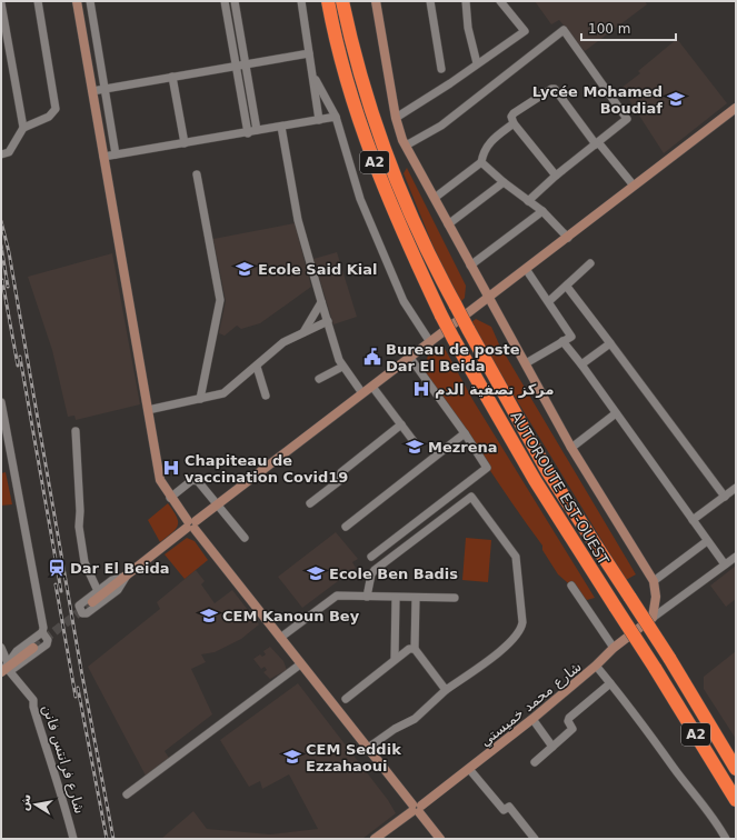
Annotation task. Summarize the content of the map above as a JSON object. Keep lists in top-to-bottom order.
{
  "streets": {
    "highway": ["A2", "AUTOROUTE EST-OUEST"],
    "street": ["شارع محمد خميستي", "شارع فرانتس فانن"]
  },
  "places": {
    "school or university": [
      "Lycée Mohamed Boudiaf",
      "Ecole Said Kial",
      "Mezrena",
      "Ecole Ben Badis",
      "CEM Kanoun Bey",
      "CEM Seddik Ezzahaoui"
    ],
    "public building": ["Bureau de poste Dar El Beida"],
    "hospital": ["مركز تصفية الدم", "Chapiteau de vaccination Covid19"],
    "station": ["Dar El Beida"]
  },
  "scale_bar": "100 m",
  "north": "left"
}
